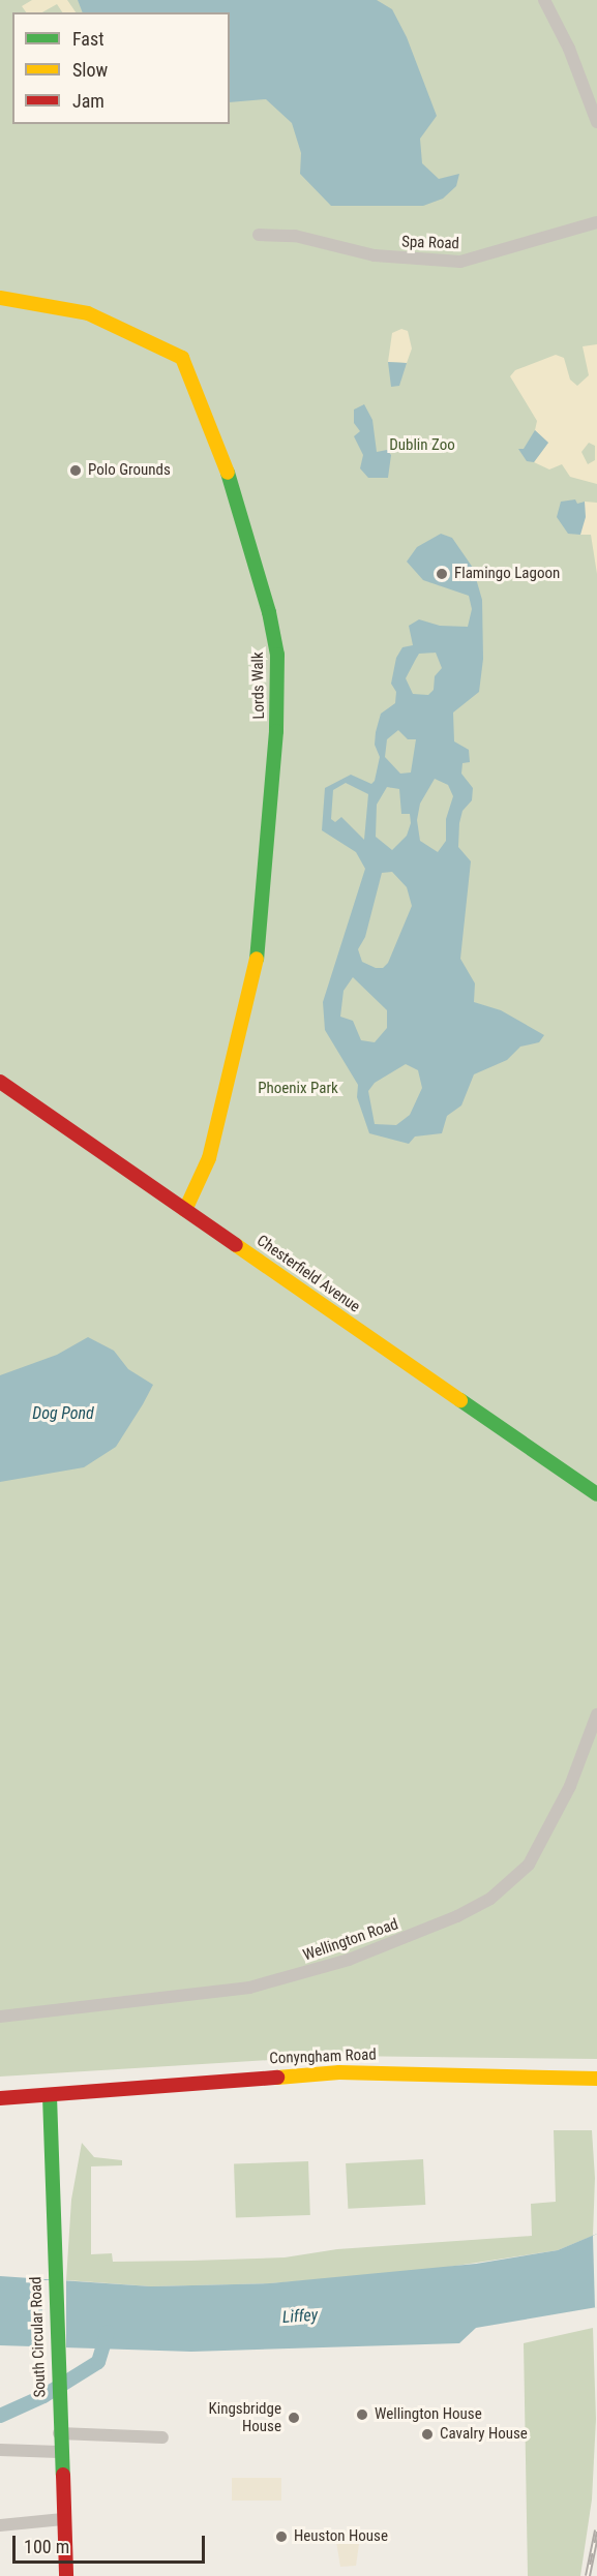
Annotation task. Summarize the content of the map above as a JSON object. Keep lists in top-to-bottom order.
{
  "streets": {
    "street": [
      "Spa Road",
      "Lords Walk",
      "Chesterfield Avenue",
      "Wellington Road",
      "Conyngham Road",
      "South Circular Road"
    ]
  },
  "crossings": [
    ["Lords Walk", "Chesterfield Avenue"],
    ["Conyngham Road", "South Circular Road"]
  ],
  "water": ["Dog Pond", "Liffey"],
  "parks": ["Dublin Zoo", "Phoenix Park"],
  "places": [
    "Polo Grounds",
    "Flamingo Lagoon",
    "Wellington House",
    "Kingsbridge House",
    "Cavalry House",
    "Heuston House"
  ],
  "legend": ["Fast", "Slow", "Jam"],
  "scale_bar": "100 m"
}
